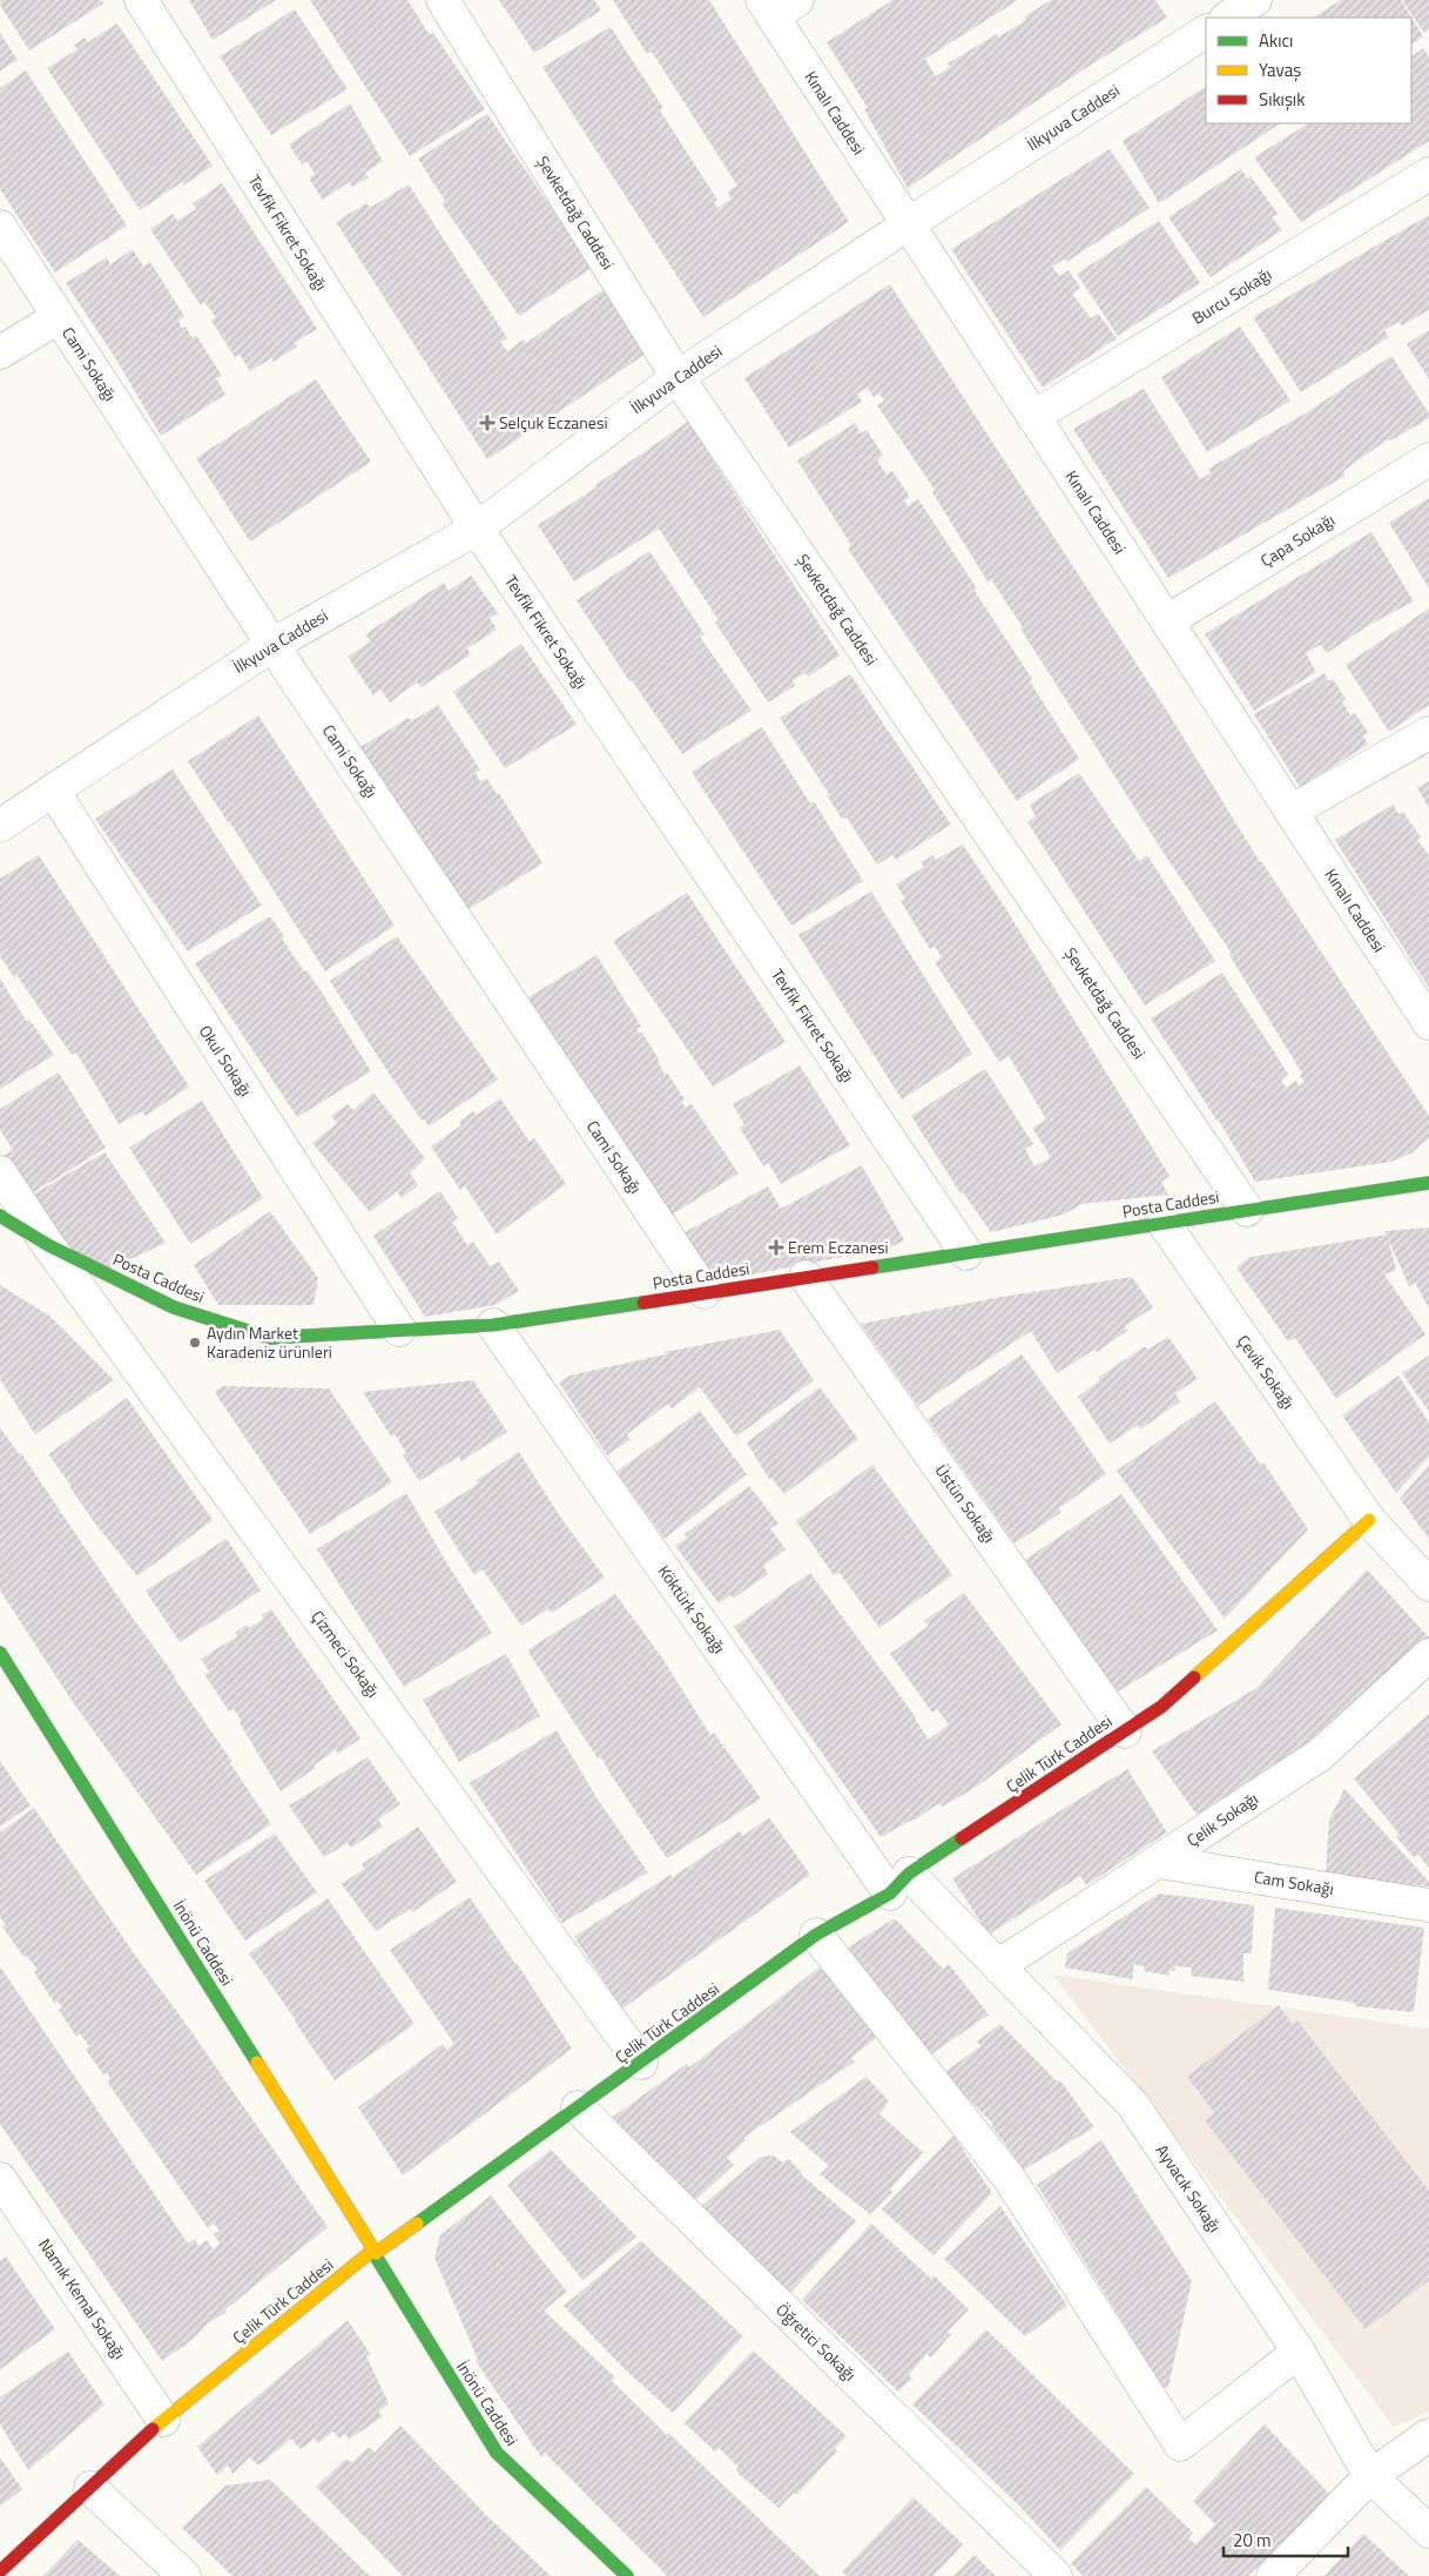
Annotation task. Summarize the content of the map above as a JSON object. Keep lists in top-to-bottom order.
{
  "streets": {
    "street": [
      "Kınalı Caddesi",
      "İlkyuva Caddesi",
      "Şevketdağ Caddesi",
      "Tevfik Fikret Sokağı",
      "Burcu Sokağı",
      "Cami Sokağı",
      "Çapa Sokağı",
      "Okul Sokağı",
      "Posta Caddesi",
      "Çevik Sokağı",
      "Üstün Sokağı",
      "Köktürk Sokağı",
      "Çizmeci Sokağı",
      "Çelik Türk Caddesi",
      "Çelik Sokağı",
      "Cam Sokağı",
      "İnönü Caddesi",
      "Ayvacık Sokağı",
      "Namık Kemal Sokağı",
      "Öğretici Sokağı"
    ]
  },
  "crossings": [
    ["Kınalı Caddesi", "İlkyuva Caddesi"],
    ["Kınalı Caddesi", "Burcu Sokağı"],
    ["Kınalı Caddesi", "Çapa Sokağı"],
    ["İlkyuva Caddesi", "Şevketdağ Caddesi"],
    ["İlkyuva Caddesi", "Tevfik Fikret Sokağı"],
    ["İlkyuva Caddesi", "Cami Sokağı"],
    ["İlkyuva Caddesi", "Okul Sokağı"],
    ["Şevketdağ Caddesi", "Posta Caddesi"],
    ["Tevfik Fikret Sokağı", "Posta Caddesi"],
    ["Cami Sokağı", "Posta Caddesi"],
    ["Okul Sokağı", "Posta Caddesi"],
    ["Posta Caddesi", "Çevik Sokağı"],
    ["Posta Caddesi", "Üstün Sokağı"],
    ["Posta Caddesi", "Köktürk Sokağı"],
    ["Posta Caddesi", "Çizmeci Sokağı"],
    ["Çevik Sokağı", "Çelik Türk Caddesi"],
    ["Üstün Sokağı", "Çelik Türk Caddesi"],
    ["Köktürk Sokağı", "Çelik Türk Caddesi"],
    ["Köktürk Sokağı", "Ayvacık Sokağı"],
    ["Çizmeci Sokağı", "Çelik Türk Caddesi"],
    ["Çelik Türk Caddesi", "İnönü Caddesi"],
    ["Çelik Türk Caddesi", "Ayvacık Sokağı"],
    ["Çelik Türk Caddesi", "Namık Kemal Sokağı"],
    ["Çelik Türk Caddesi", "Öğretici Sokağı"],
    ["Çelik Sokağı", "Cam Sokağı"],
    ["Çelik Sokağı", "Ayvacık Sokağı"]
  ],
  "places": {
    "health": ["Selçuk Eczanesi", "Erem Eczanesi"],
    "other": ["Aydın Market Karadeniz ürünleri"]
  },
  "legend": ["Akıcı", "Yavaş", "Sıkışık"],
  "scale_bar": "20 m"
}
